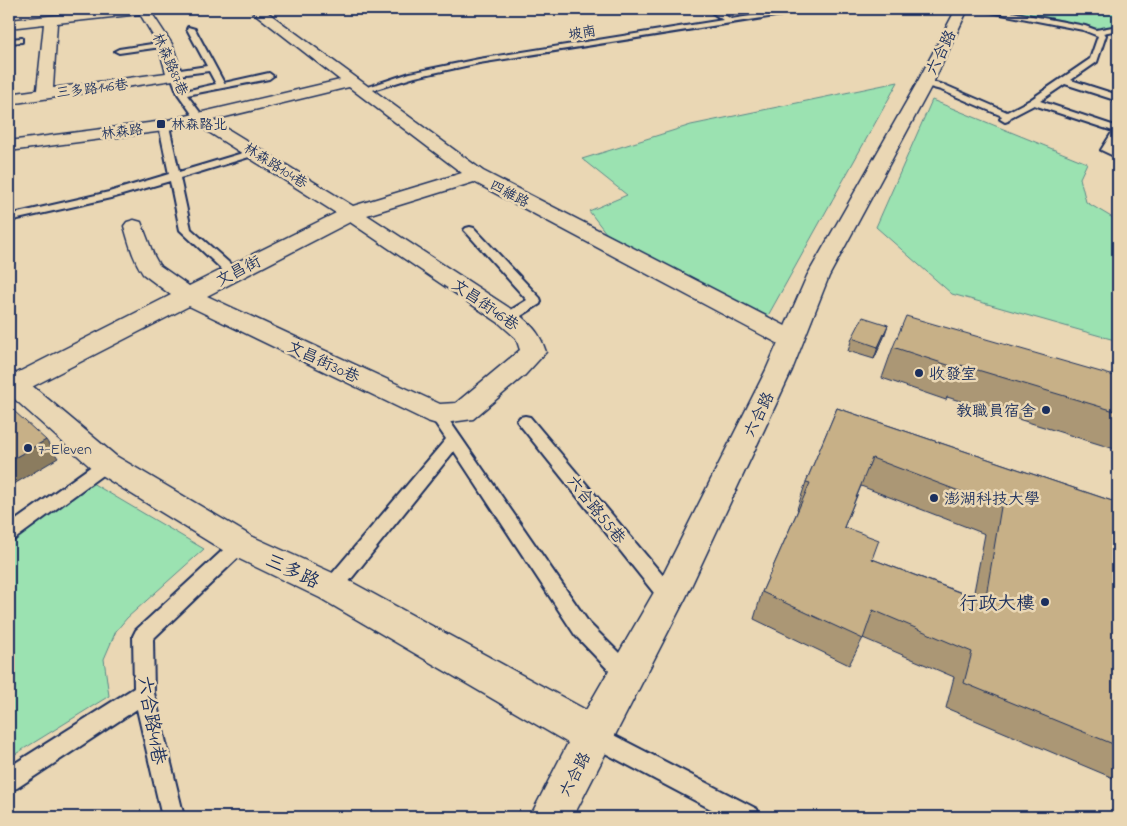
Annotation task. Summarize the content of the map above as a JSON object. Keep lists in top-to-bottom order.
{
  "streets": {
    "street": [
      "六合路",
      "林森路87巷",
      "三多路146巷",
      "林森路",
      "林森路104巷",
      "四維路",
      "文昌街",
      "文昌街46巷",
      "文昌街30巷",
      "三多路"
    ],
    "lane": ["坡南", "六合路55巷", "六合路41巷"]
  },
  "crossings": [
    ["坡南", "林森路"],
    ["坡南", "四維路"],
    ["六合路", "四維路"],
    ["六合路", "六合路55巷"],
    ["六合路", "三多路"],
    ["林森路87巷", "三多路146巷"],
    ["林森路87巷", "林森路"],
    ["林森路87巷", "林森路104巷"],
    ["林森路", "林森路104巷"],
    ["林森路", "四維路"],
    ["林森路104巷", "文昌街"],
    ["林森路104巷", "文昌街46巷"],
    ["四維路", "文昌街"],
    ["文昌街", "文昌街46巷"],
    ["文昌街", "文昌街30巷"],
    ["文昌街", "三多路"],
    ["文昌街46巷", "文昌街30巷"],
    ["三多路", "六合路41巷"]
  ],
  "places": {
    "transit": ["林森路北"],
    "other": [
      "收發室",
      "教職員宿舍",
      "7-Eleven",
      "澎湖科技大學",
      "行政大樓"
    ]
  }
}
